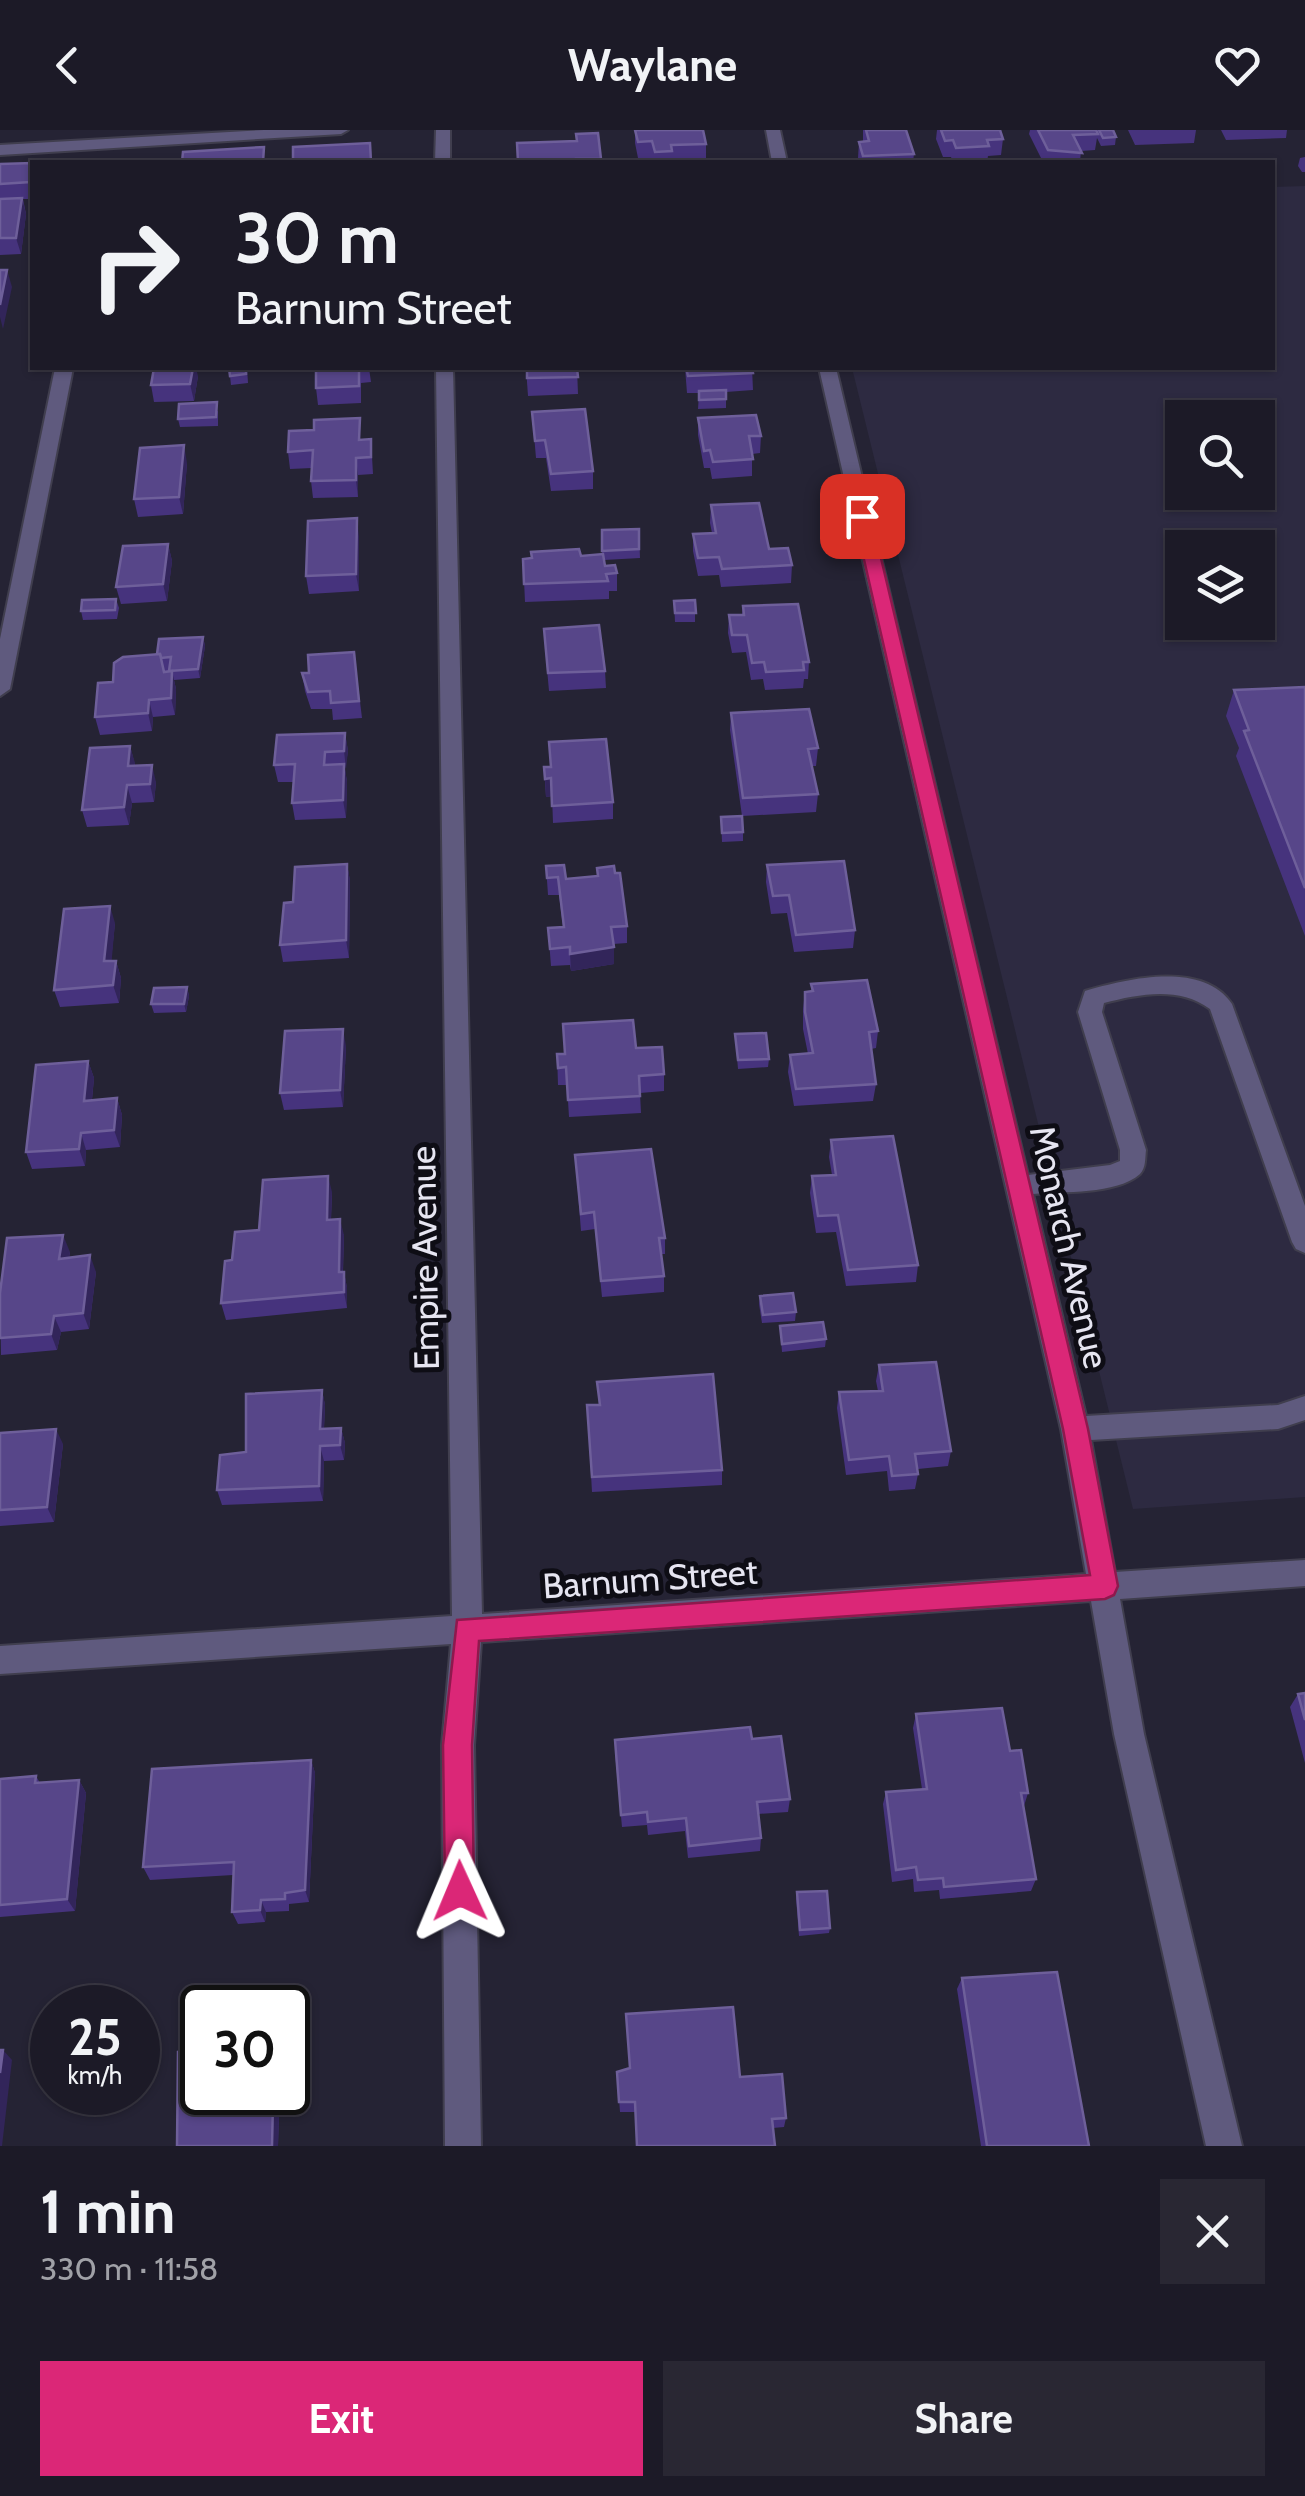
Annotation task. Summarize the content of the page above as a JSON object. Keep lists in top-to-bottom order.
{
  "streets": {
    "street": ["Monarch Avenue", "Empire Avenue", "Barnum Street"]
  },
  "crossings": [
    ["Monarch Avenue", "Barnum Street"],
    ["Empire Avenue", "Barnum Street"]
  ],
  "page": {
    "header": "Waylane",
    "turn": ["30 m", "Barnum Street"],
    "speed": "25 km/h",
    "limit": "30",
    "heading": ["1 min", "330 m · 11:58"],
    "buttons": ["Exit", "Share"]
  }
}
